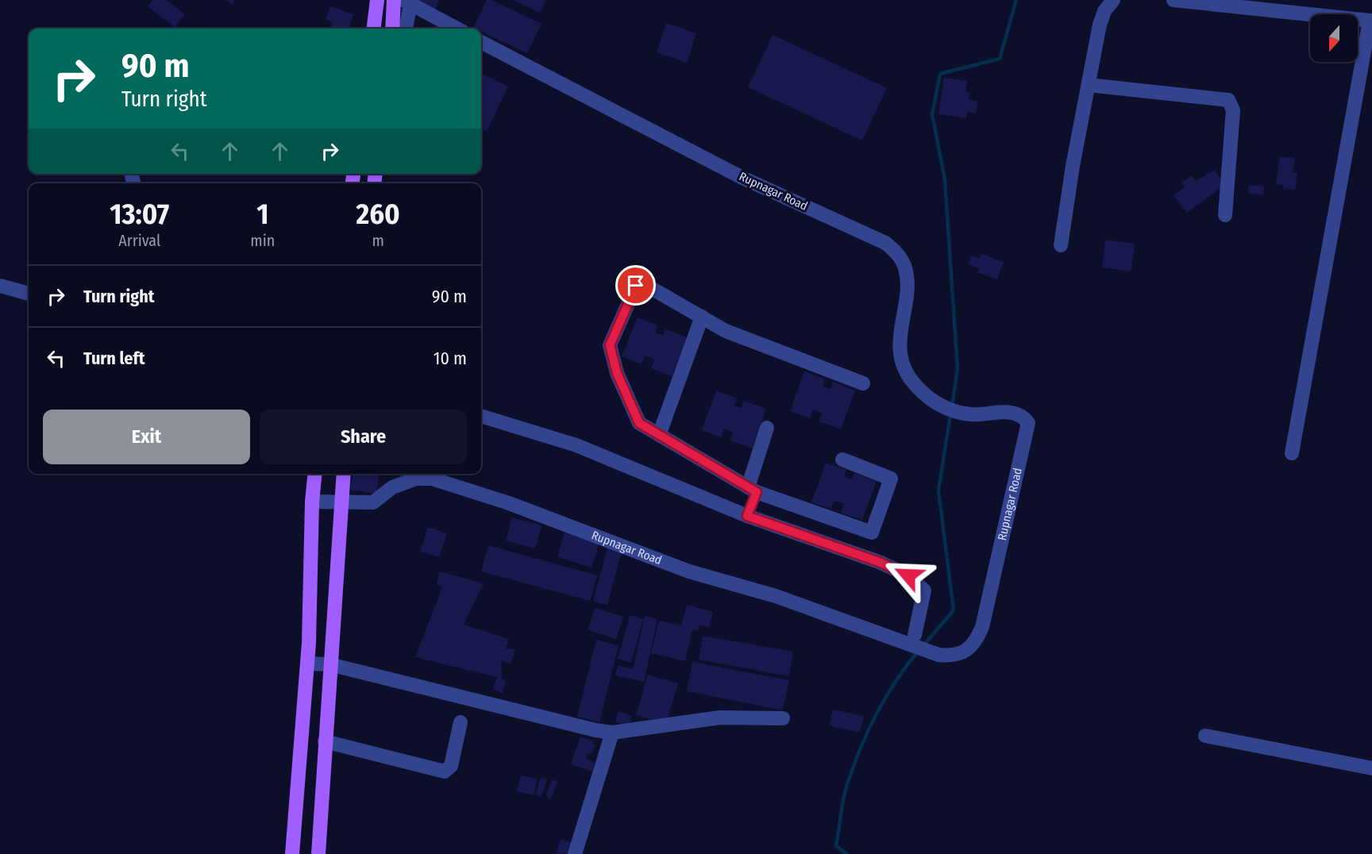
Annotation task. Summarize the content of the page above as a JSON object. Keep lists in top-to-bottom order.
{
  "streets": {
    "street": ["Rupnagar Road"]
  },
  "north": "bottom",
  "page": {
    "turn": ["90 m", "Turn right"],
    "eta": [
      "13:07",
      "Arrival",
      "1",
      "min",
      "260",
      "m"
    ],
    "list": [
      {
        "name": "Turn right",
        "value": "90 m"
      },
      {
        "name": "Turn left",
        "value": "10 m"
      }
    ],
    "buttons": ["Exit", "Share"]
  }
}
